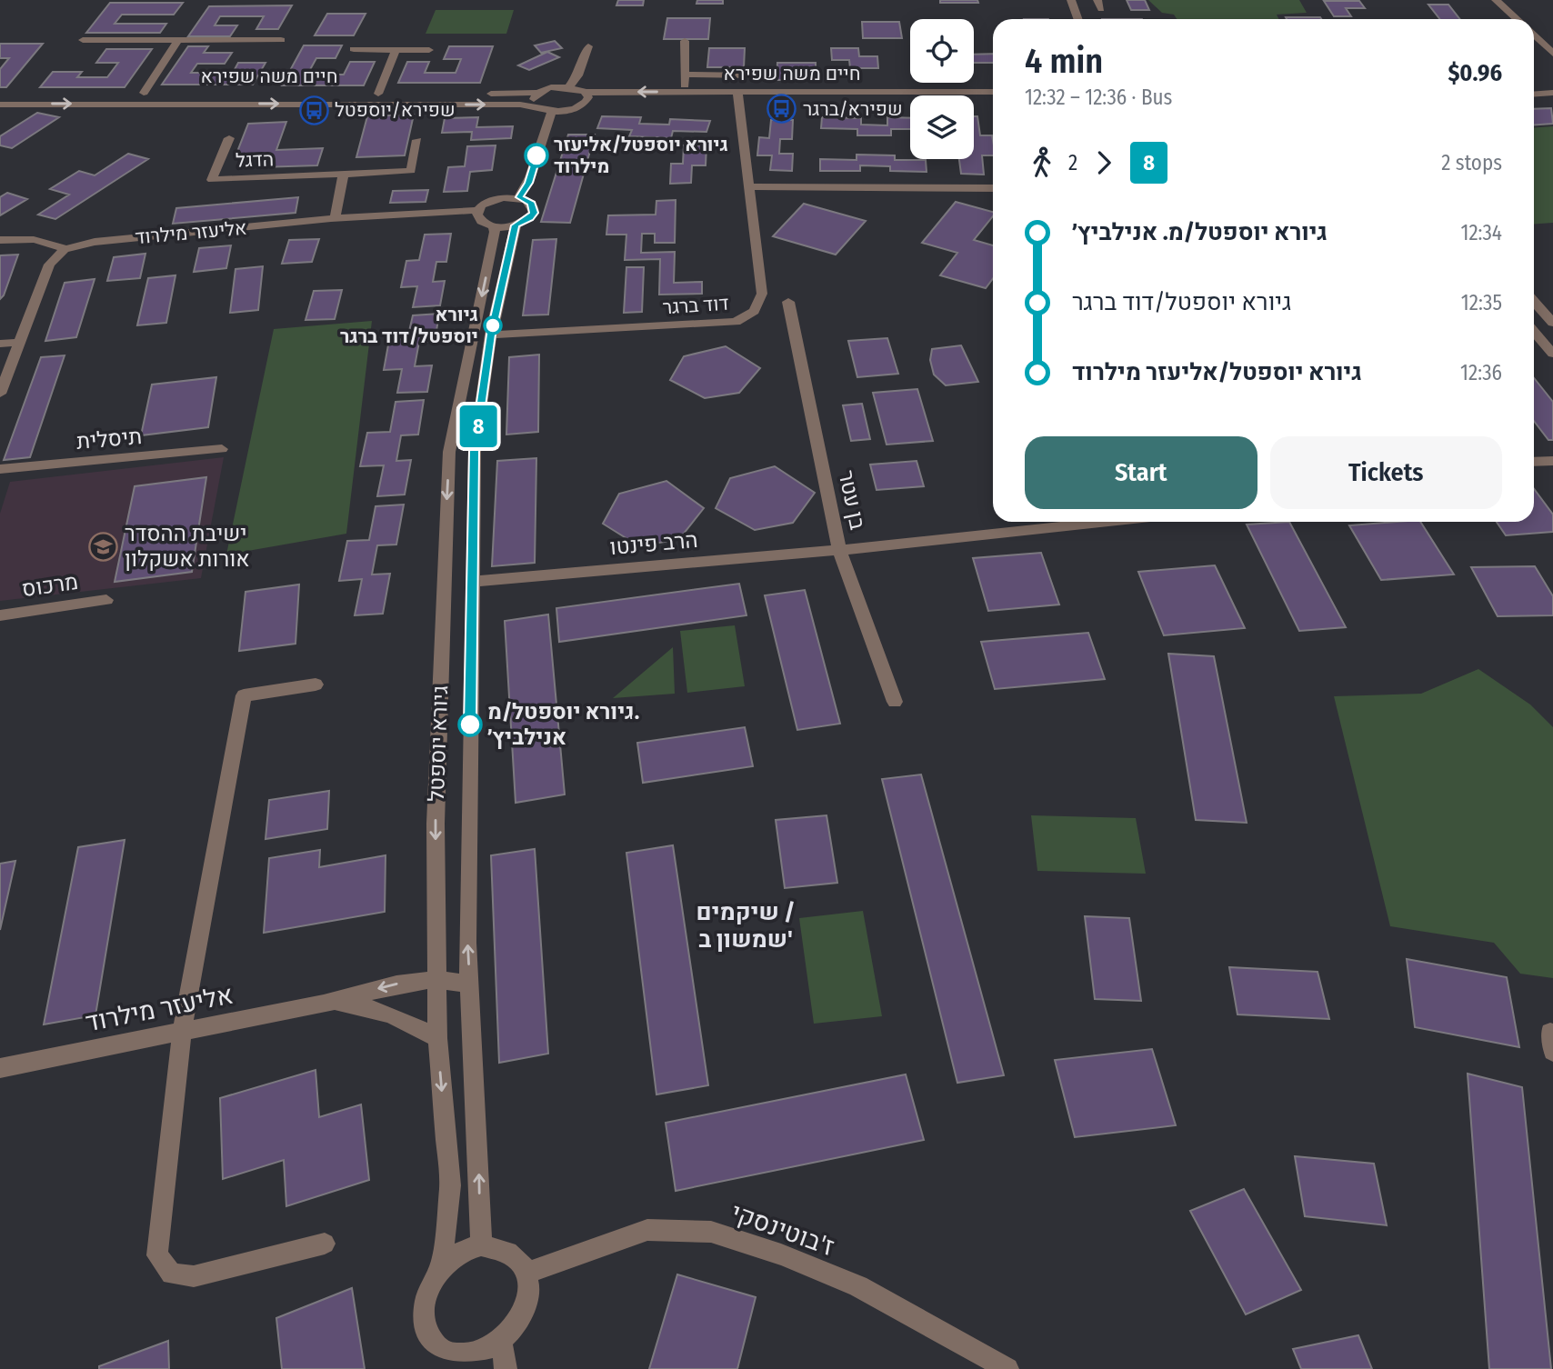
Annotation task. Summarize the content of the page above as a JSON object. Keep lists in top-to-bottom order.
{
  "streets": {
    "street": [
      "חיים משה שפירא",
      "הדגל",
      "אליעזר מילרוד",
      "דוד ברגר",
      "תיסלית",
      "בן עטר",
      "הרב פינטו",
      "מרכוס",
      "גיורא יוספטל",
      "ז'בוטינסקי"
    ]
  },
  "crossings": [
    ["חיים משה שפירא", "דוד ברגר"],
    ["אליעזר מילרוד", "גיורא יוספטל"],
    ["דוד ברגר", "גיורא יוספטל"],
    ["בן עטר", "הרב פינטו"],
    ["הרב פינטו", "גיורא יוספטל"],
    ["גיורא יוספטל", "ז'בוטינסקי"]
  ],
  "districts": ["שיקמים / שמשון ב'"],
  "places": {
    "bus stop": ["שפירא/ברגר", "שפירא/יוספטל"],
    "other": ["גיורא יוספטל/אליעזר מילרוד", "גיורא יוספטל/דוד ברגר", "גיורא יוספטל/מ. אנילביץ׳"],
    "school or university": ["ישיבת ההסדר אורות אשקלון"]
  },
  "lines": ["bus line 8"],
  "page": {
    "on_map": "8",
    "heading": ["4 min", "12:32 – 12:36 · Bus", "$0.96"],
    "legs": ["2", "8", "2 stops"],
    "list": [
      {
        "name": "גיורא יוספטל/מ. אנילביץ׳",
        "value": "12:34"
      },
      {
        "name": "גיורא יוספטל/דוד ברגר",
        "value": "12:35"
      },
      {
        "name": "גיורא יוספטל/אליעזר מילרוד",
        "value": "12:36"
      }
    ],
    "buttons": ["Start", "Tickets"]
  }
}
